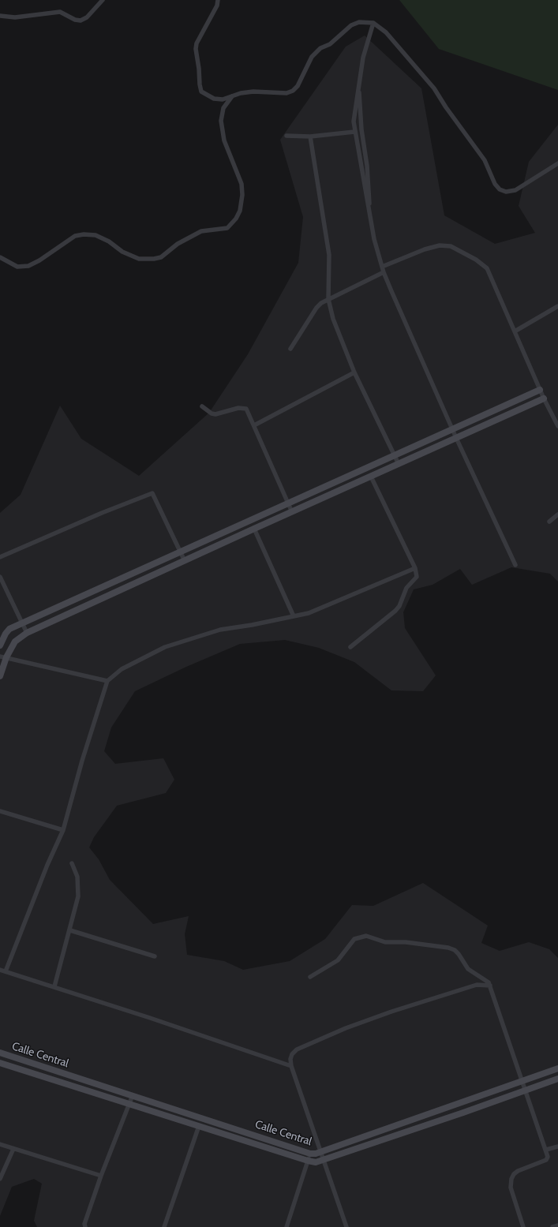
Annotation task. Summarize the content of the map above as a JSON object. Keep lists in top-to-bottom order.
{
  "streets": {
    "street": ["Calle Central"]
  }
}
